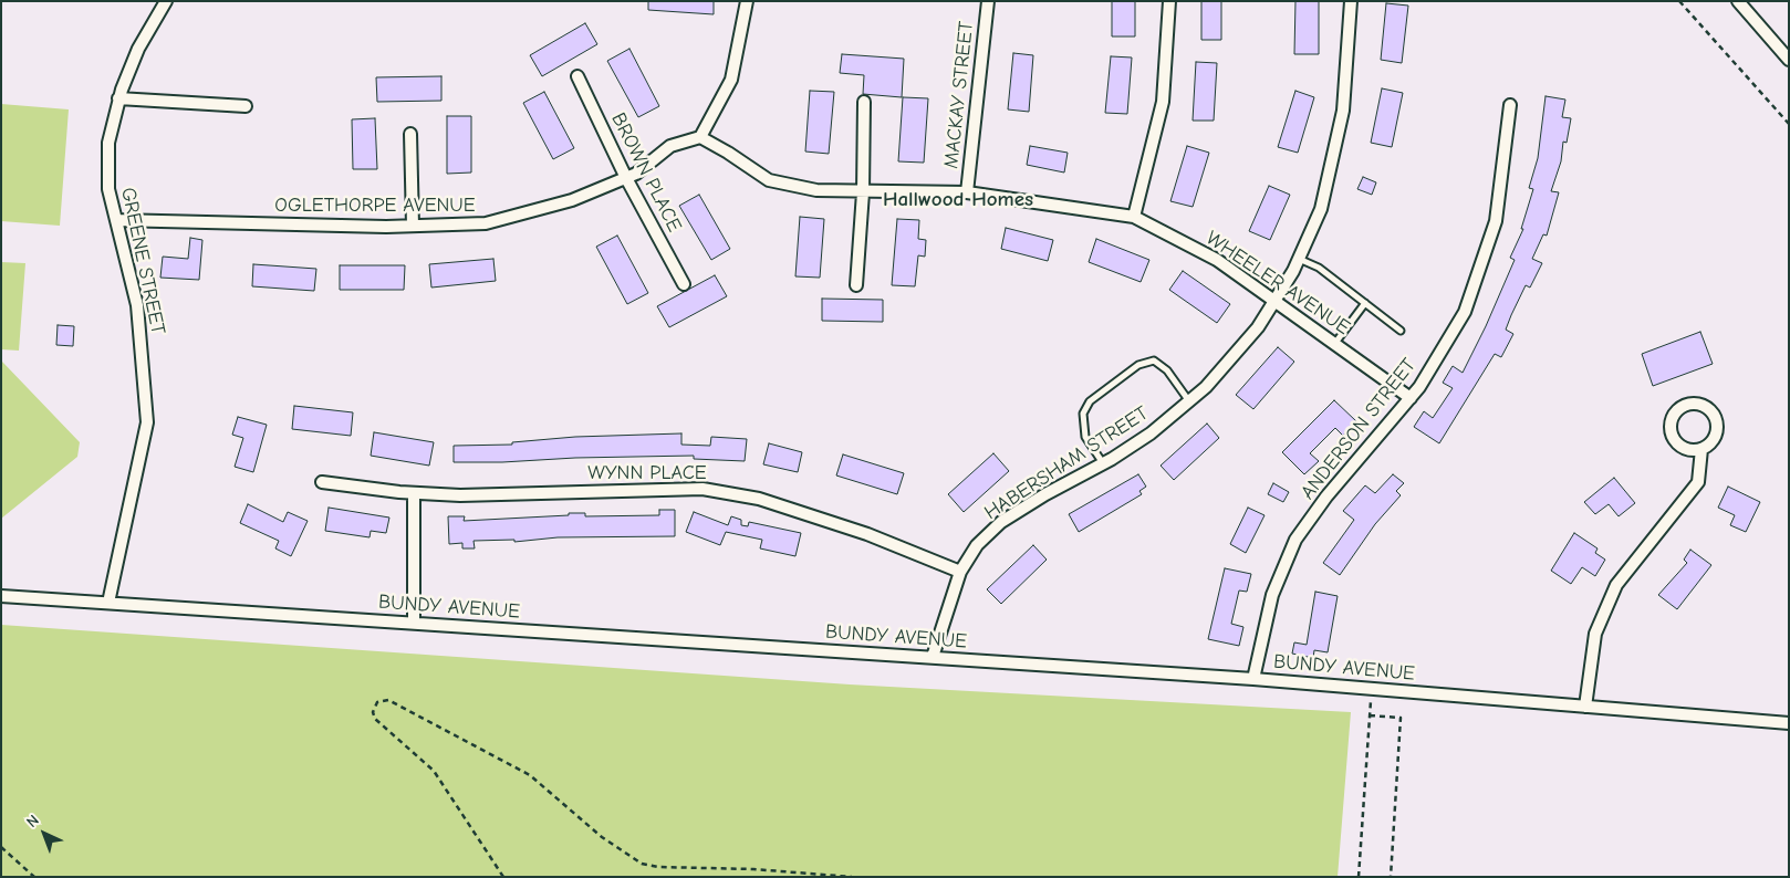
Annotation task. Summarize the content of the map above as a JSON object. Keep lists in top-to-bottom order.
{
  "streets": {
    "street": [
      "MACKAY STREET",
      "BROWN PLACE",
      "OGLETHORPE AVENUE",
      "GREENE STREET",
      "WHEELER AVENUE",
      "ANDERSON STREET",
      "HABERSHAM STREET",
      "WYNN PLACE",
      "BUNDY AVENUE"
    ]
  },
  "crossings": [
    ["MACKAY STREET", "WHEELER AVENUE"],
    ["BROWN PLACE", "OGLETHORPE AVENUE"],
    ["OGLETHORPE AVENUE", "GREENE STREET"],
    ["OGLETHORPE AVENUE", "WHEELER AVENUE"],
    ["GREENE STREET", "BUNDY AVENUE"],
    ["WHEELER AVENUE", "ANDERSON STREET"],
    ["WHEELER AVENUE", "HABERSHAM STREET"],
    ["ANDERSON STREET", "BUNDY AVENUE"],
    ["HABERSHAM STREET", "WYNN PLACE"],
    ["HABERSHAM STREET", "BUNDY AVENUE"]
  ],
  "districts": ["Hallwood Homes"],
  "north": "top left"
}
